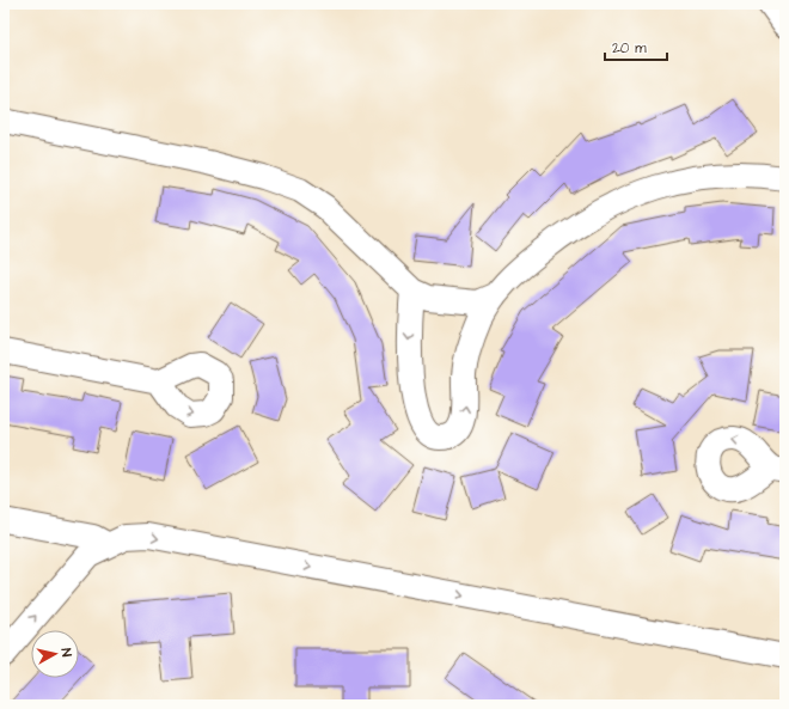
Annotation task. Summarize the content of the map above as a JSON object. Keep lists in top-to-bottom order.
{
  "scale_bar": "20 m",
  "north": "right"
}
